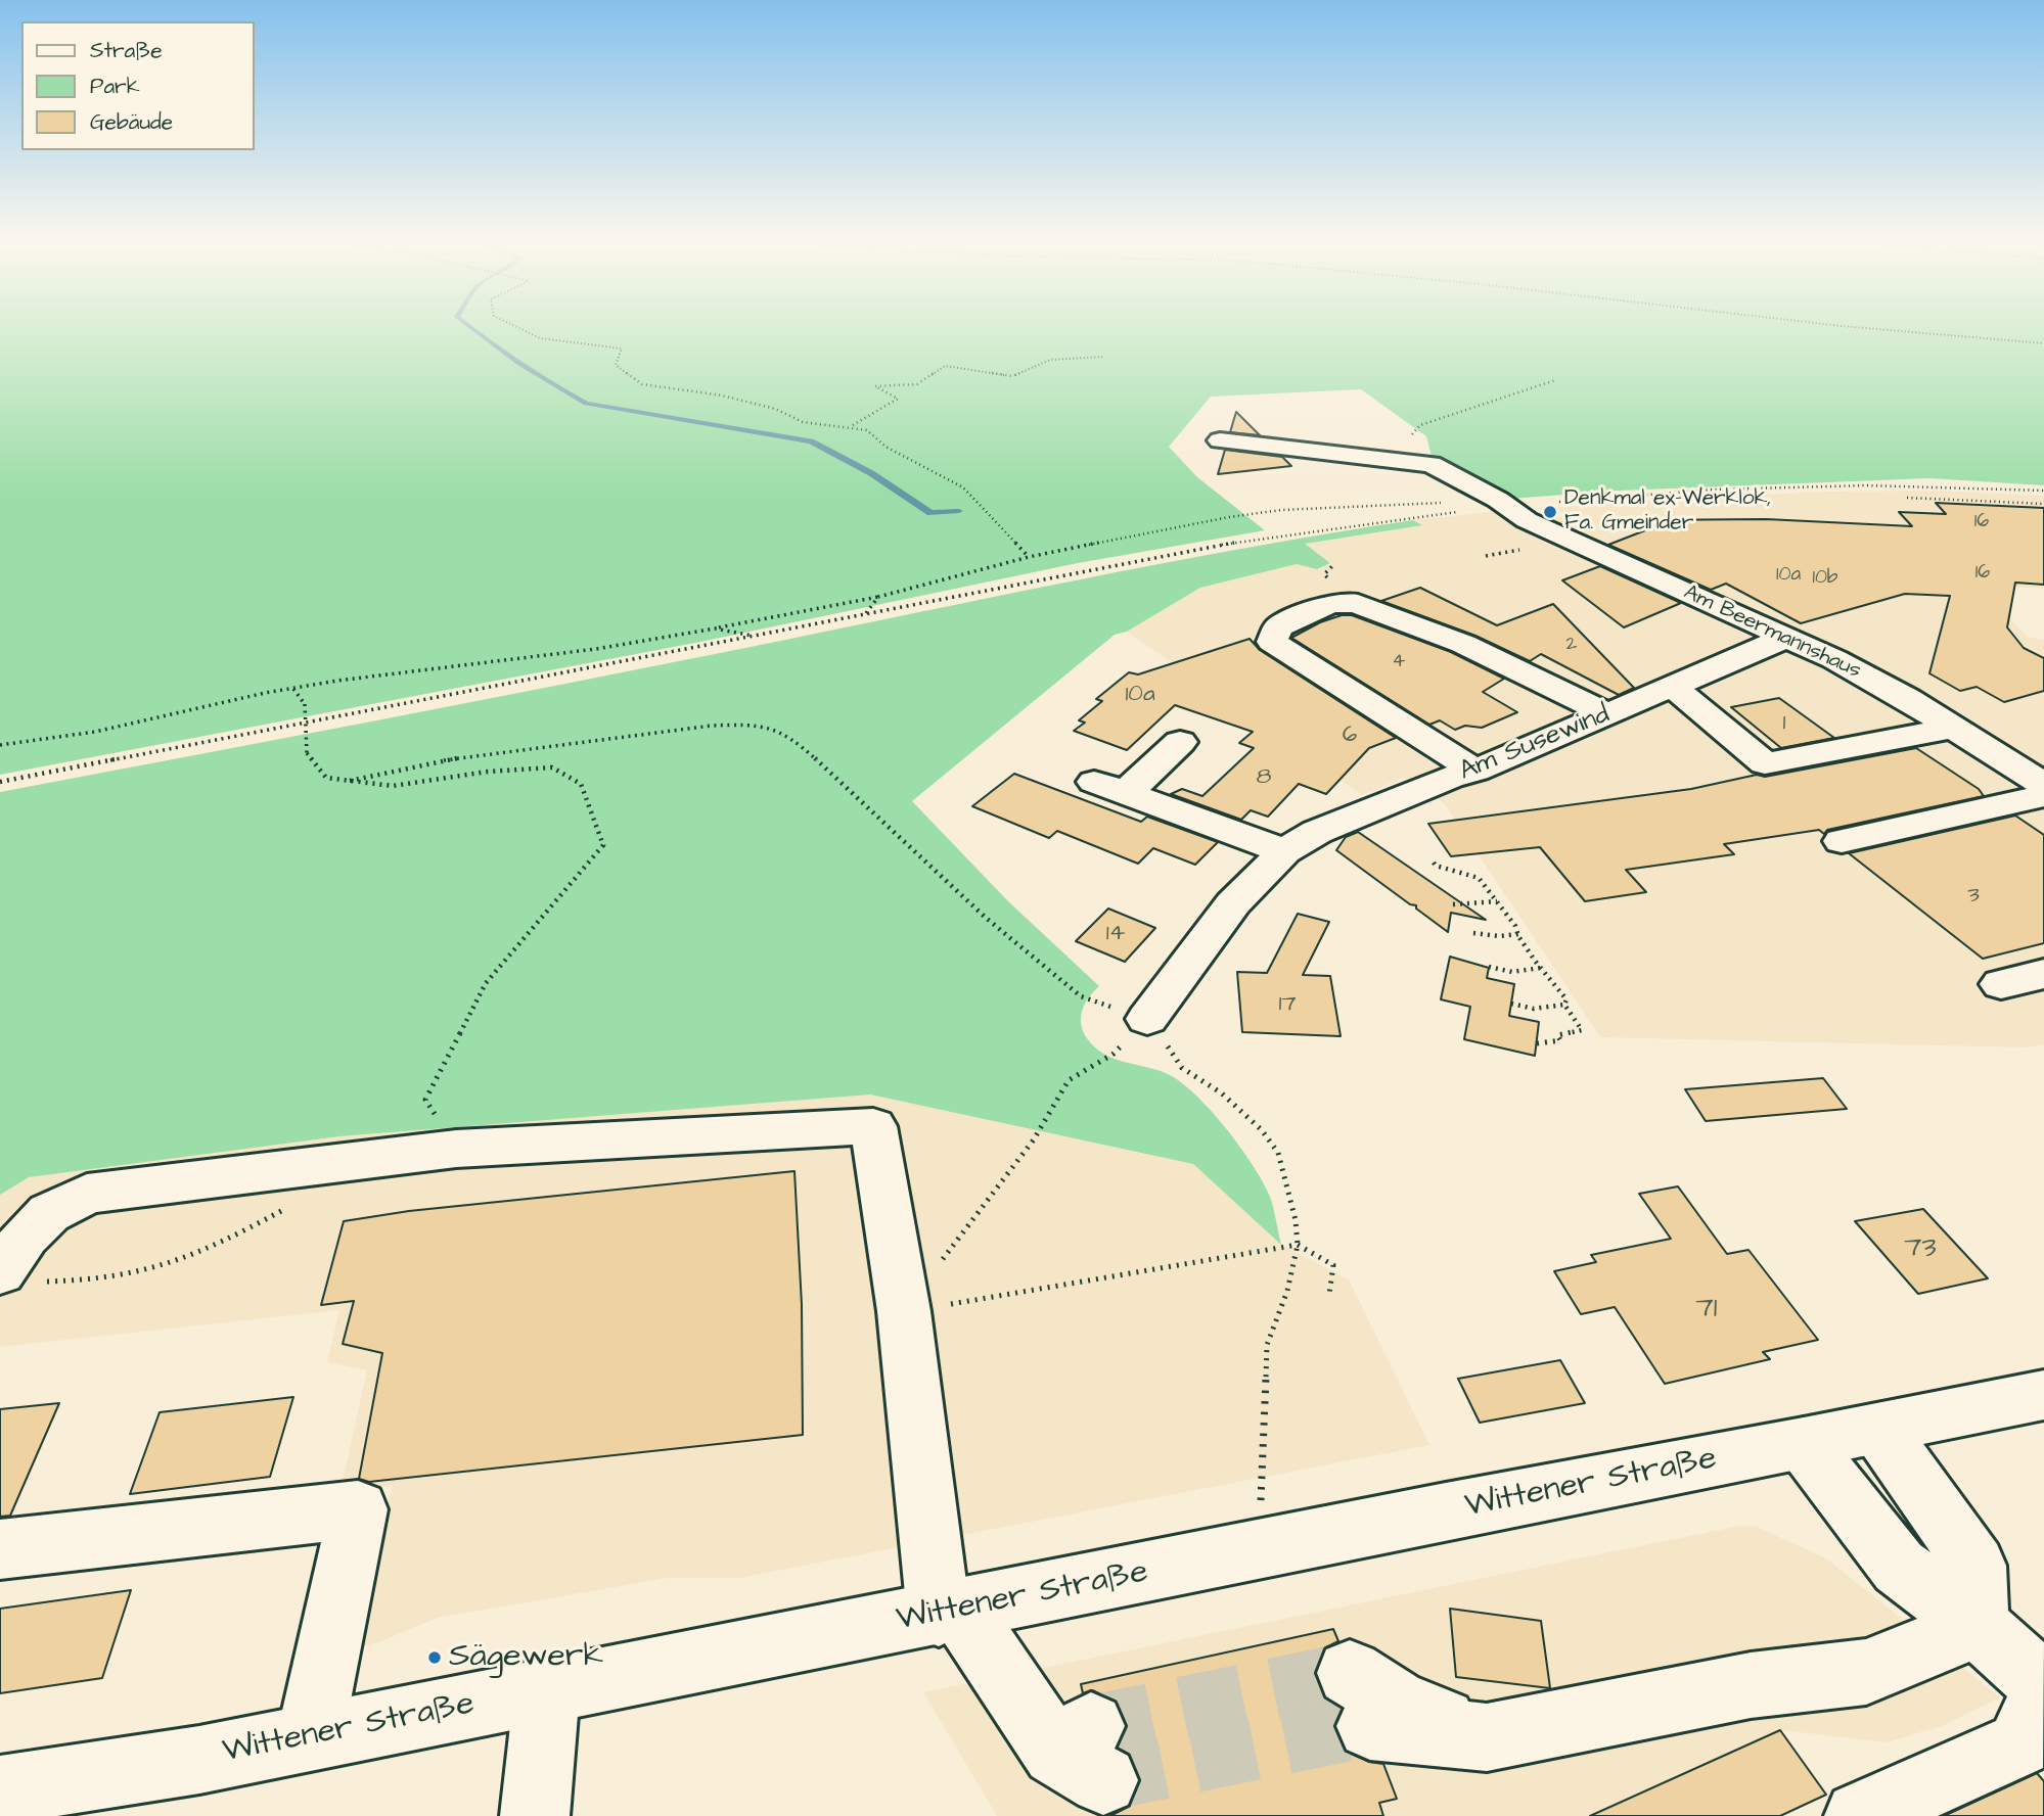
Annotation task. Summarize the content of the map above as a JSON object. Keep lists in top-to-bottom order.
{
  "streets": {
    "street": ["Am Beermannshaus", "Am Susewind", "Wittener Straße"]
  },
  "crossings": [
    ["Am Beermannshaus", "Am Susewind"]
  ],
  "places": ["Denkmal ex-Werklok, Fa. Gmeinder", "Sägewerk"],
  "house_numbers": [
    "16",
    "16",
    "10a",
    "10b",
    "2",
    "4",
    "10a",
    "1",
    "6",
    "8",
    "3",
    "14",
    "17",
    "73",
    "71"
  ],
  "legend": ["Straße", "Park", "Gebäude"]
}
